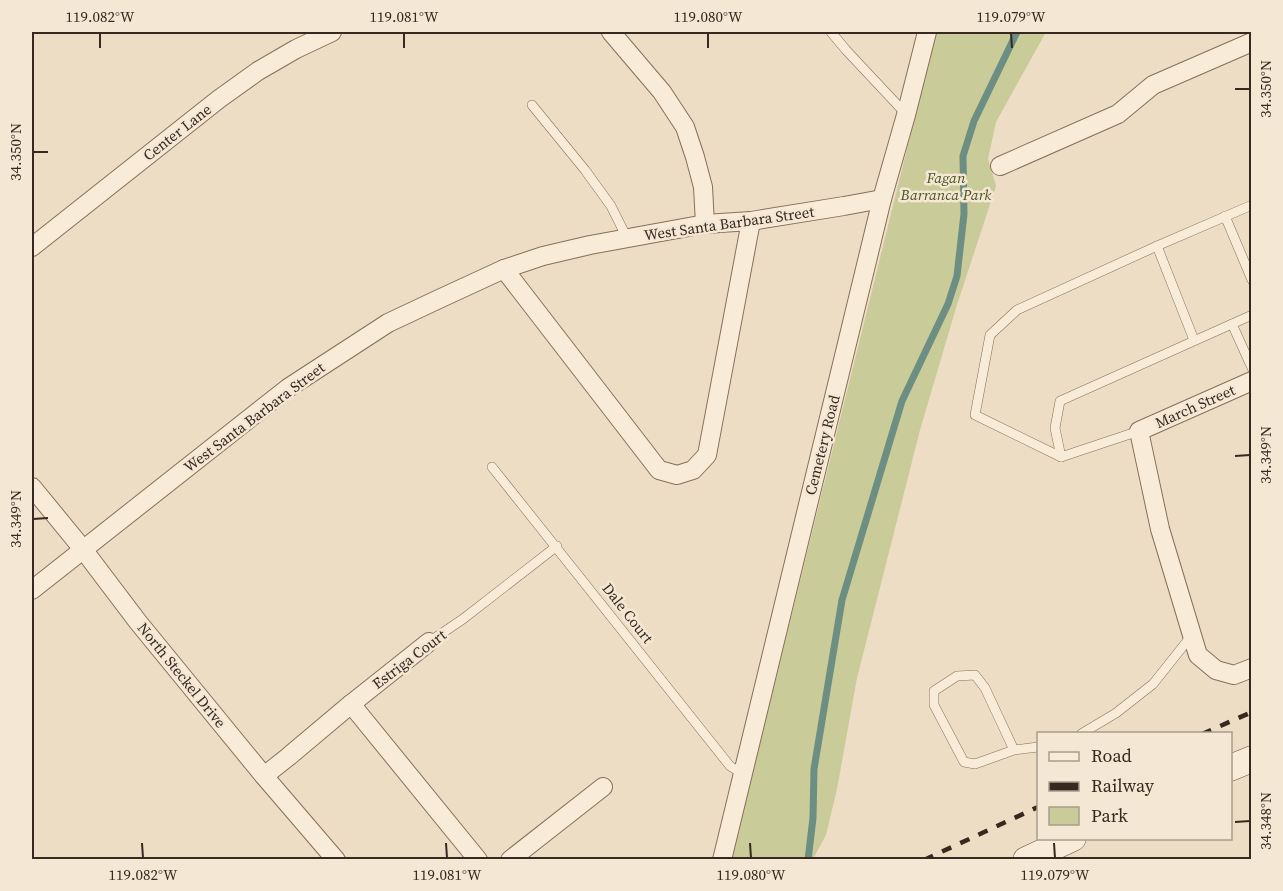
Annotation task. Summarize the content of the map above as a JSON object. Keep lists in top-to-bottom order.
{
  "streets": {
    "street": [
      "Center Lane",
      "West Santa Barbara Street",
      "March Street",
      "Cemetery Road",
      "Estriga Court",
      "North Steckel Drive"
    ],
    "lane": ["Dale Court"]
  },
  "crossings": [
    ["West Santa Barbara Street", "Cemetery Road"],
    ["West Santa Barbara Street", "North Steckel Drive"],
    ["Cemetery Road", "Dale Court"],
    ["Dale Court", "Estriga Court"],
    ["Estriga Court", "North Steckel Drive"]
  ],
  "parks": ["Fagan Barranca Park"],
  "legend": ["Road", "Railway", "Park"],
  "coordinates": [
    "119.082°W",
    "119.081°W",
    "119.080°W",
    "119.079°W",
    "34.350°N",
    "34.349°N",
    "34.348°N"
  ]
}
